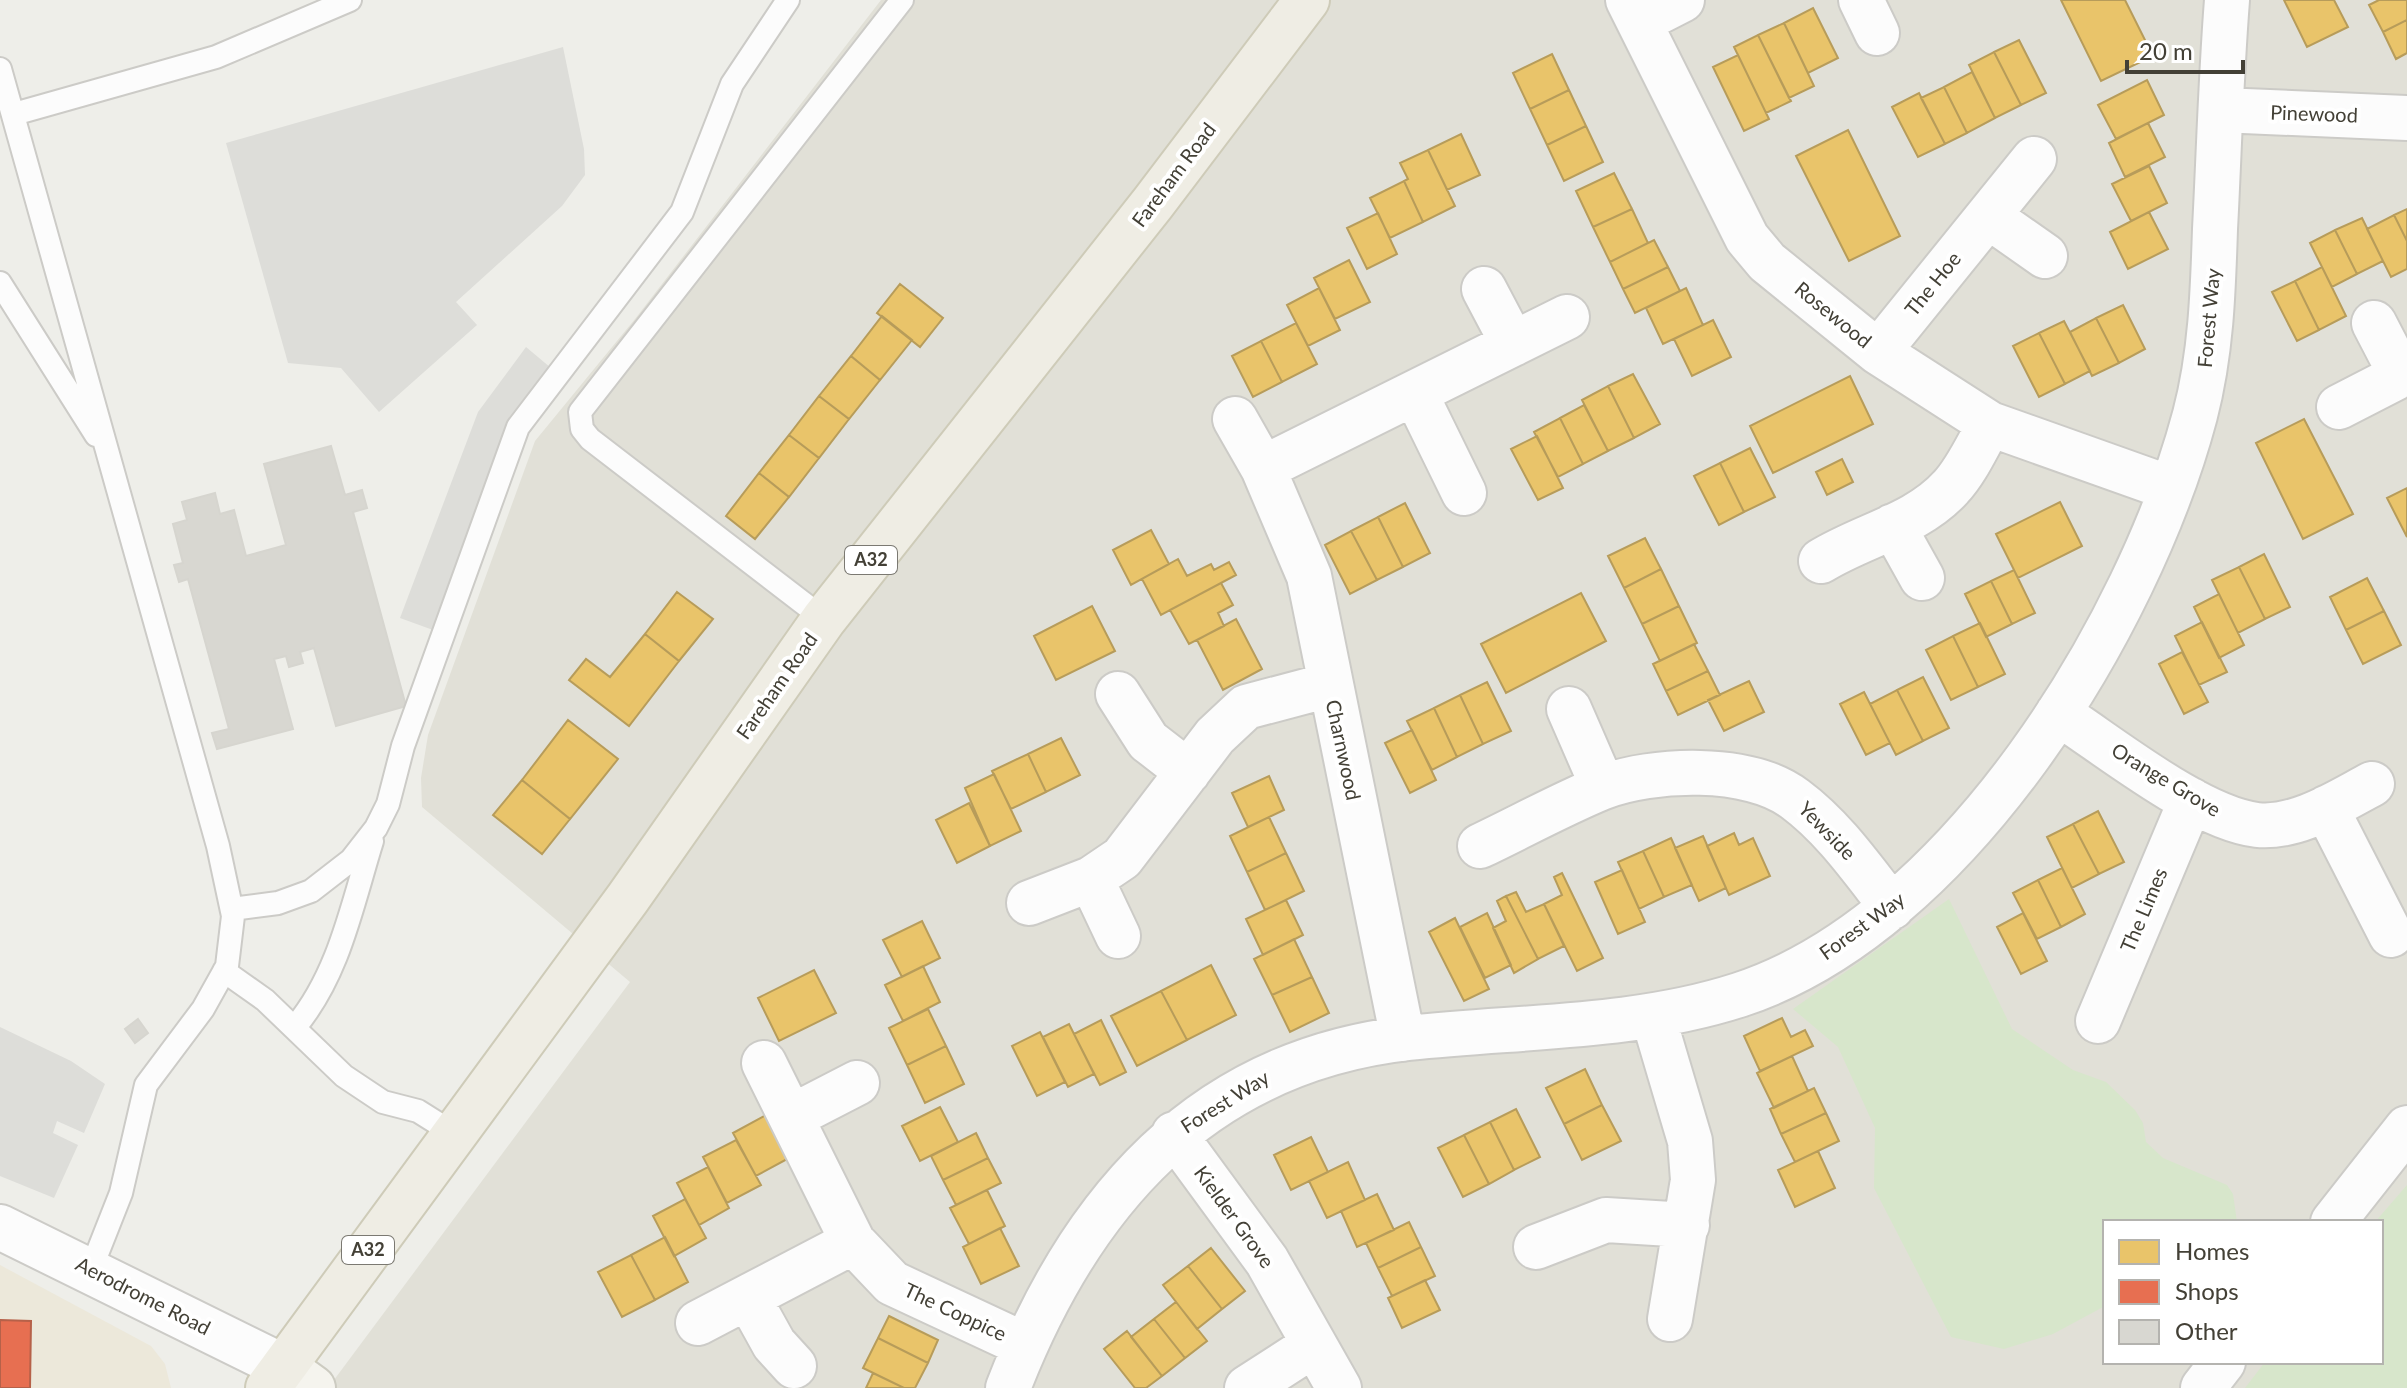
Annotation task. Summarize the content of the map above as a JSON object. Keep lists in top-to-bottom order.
{
  "streets": {
    "main road": ["Fareham Road", "A32"],
    "street": [
      "Pinewood",
      "The Hoe",
      "Rosewood",
      "Forest Way",
      "Charnwood",
      "Orange Grove",
      "Yewside",
      "The Limes",
      "Kielder Grove",
      "Aerodrome Road",
      "The Coppice"
    ]
  },
  "crossings": [
    ["Pinewood", "Forest Way"],
    ["Fareham Road", "Aerodrome Road"],
    ["The Hoe", "Rosewood"],
    ["Rosewood", "Forest Way"],
    ["Forest Way", "Charnwood"],
    ["Forest Way", "Orange Grove"],
    ["Forest Way", "Yewside"],
    ["Forest Way", "Kielder Grove"],
    ["Forest Way", "The Coppice"],
    ["Orange Grove", "The Limes"]
  ],
  "legend": ["Homes", "Shops", "Other"],
  "scale_bar": "20 m"
}
